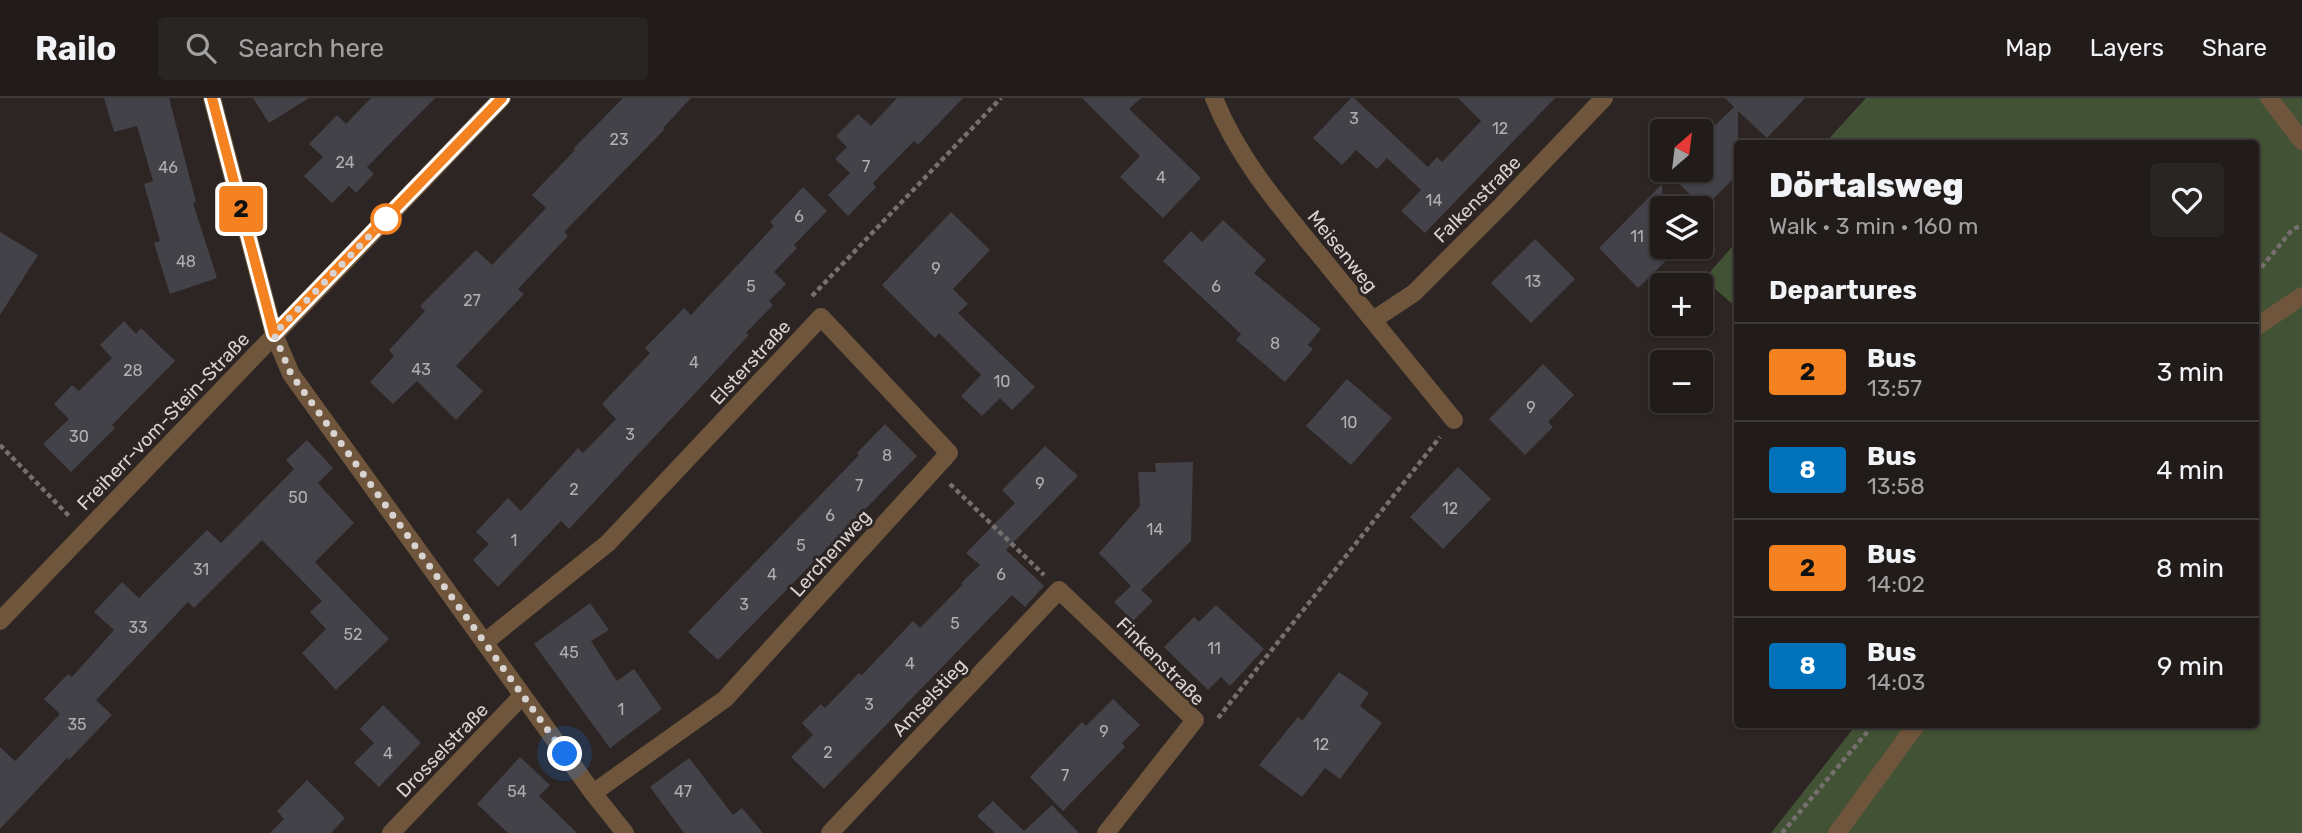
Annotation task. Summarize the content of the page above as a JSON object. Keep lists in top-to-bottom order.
{
  "streets": {
    "street": [
      "Falkenstraße",
      "Meisenweg",
      "Elsterstraße",
      "Freiherr-vom-Stein-Straße",
      "Lerchenweg",
      "Finkenstraße",
      "Amselstieg",
      "Drosselstraße"
    ]
  },
  "crossings": [
    ["Falkenstraße", "Meisenweg"],
    ["Elsterstraße", "Lerchenweg"],
    ["Finkenstraße", "Amselstieg"]
  ],
  "lines": ["bus line 2"],
  "house_numbers": [
    "3",
    "12",
    "23",
    "24",
    "7",
    "46",
    "4",
    "14",
    "6",
    "11",
    "48",
    "9",
    "13",
    "5",
    "6",
    "27",
    "8",
    "4",
    "43",
    "28",
    "10",
    "9",
    "10",
    "3",
    "30",
    "8",
    "9",
    "7",
    "2",
    "50",
    "12",
    "6",
    "14",
    "1",
    "5",
    "31",
    "4",
    "6",
    "3",
    "5",
    "33",
    "52",
    "11",
    "45",
    "4",
    "3",
    "1",
    "35",
    "9",
    "12",
    "2",
    "4",
    "7",
    "54",
    "47"
  ],
  "north": "top right",
  "page": {
    "header": "Railo",
    "search": "Search here",
    "nav": ["Map", "Layers", "Share"],
    "on_map": "2",
    "map_buttons": ["+", "−"],
    "heading": [
      ["Dörtalsweg", "Walk · 3 min · 160 m"],
      "Departures"
    ],
    "list": [
      {
        "mark": "2",
        "name": "Bus",
        "note": "13:57",
        "value": "3 min"
      },
      {
        "mark": "8",
        "name": "Bus",
        "note": "13:58",
        "value": "4 min"
      },
      {
        "mark": "2",
        "name": "Bus",
        "note": "14:02",
        "value": "8 min"
      },
      {
        "mark": "8",
        "name": "Bus",
        "note": "14:03",
        "value": "9 min"
      }
    ]
  }
}
